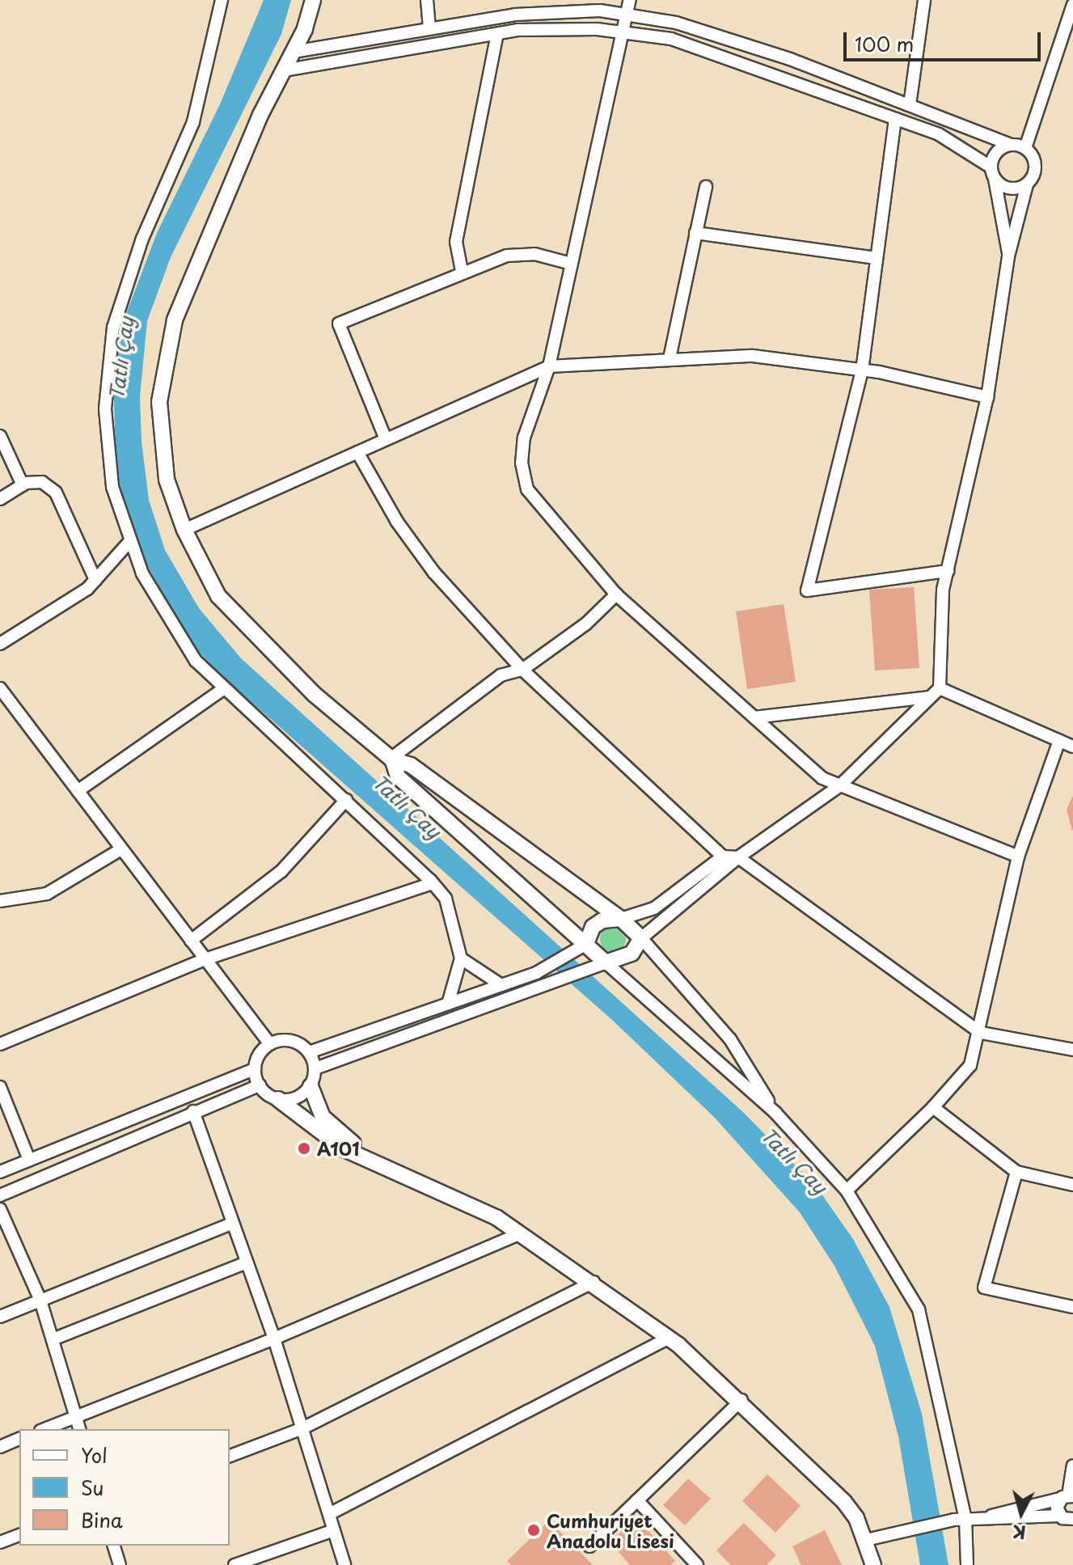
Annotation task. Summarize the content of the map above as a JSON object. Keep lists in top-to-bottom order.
{
  "water": ["Tatlı Çay"],
  "places": ["A101", "Cumhuriyet Anadolu Lisesi"],
  "legend": ["Yol", "Su", "Bina"],
  "scale_bar": "100 m",
  "north": "bottom"
}
